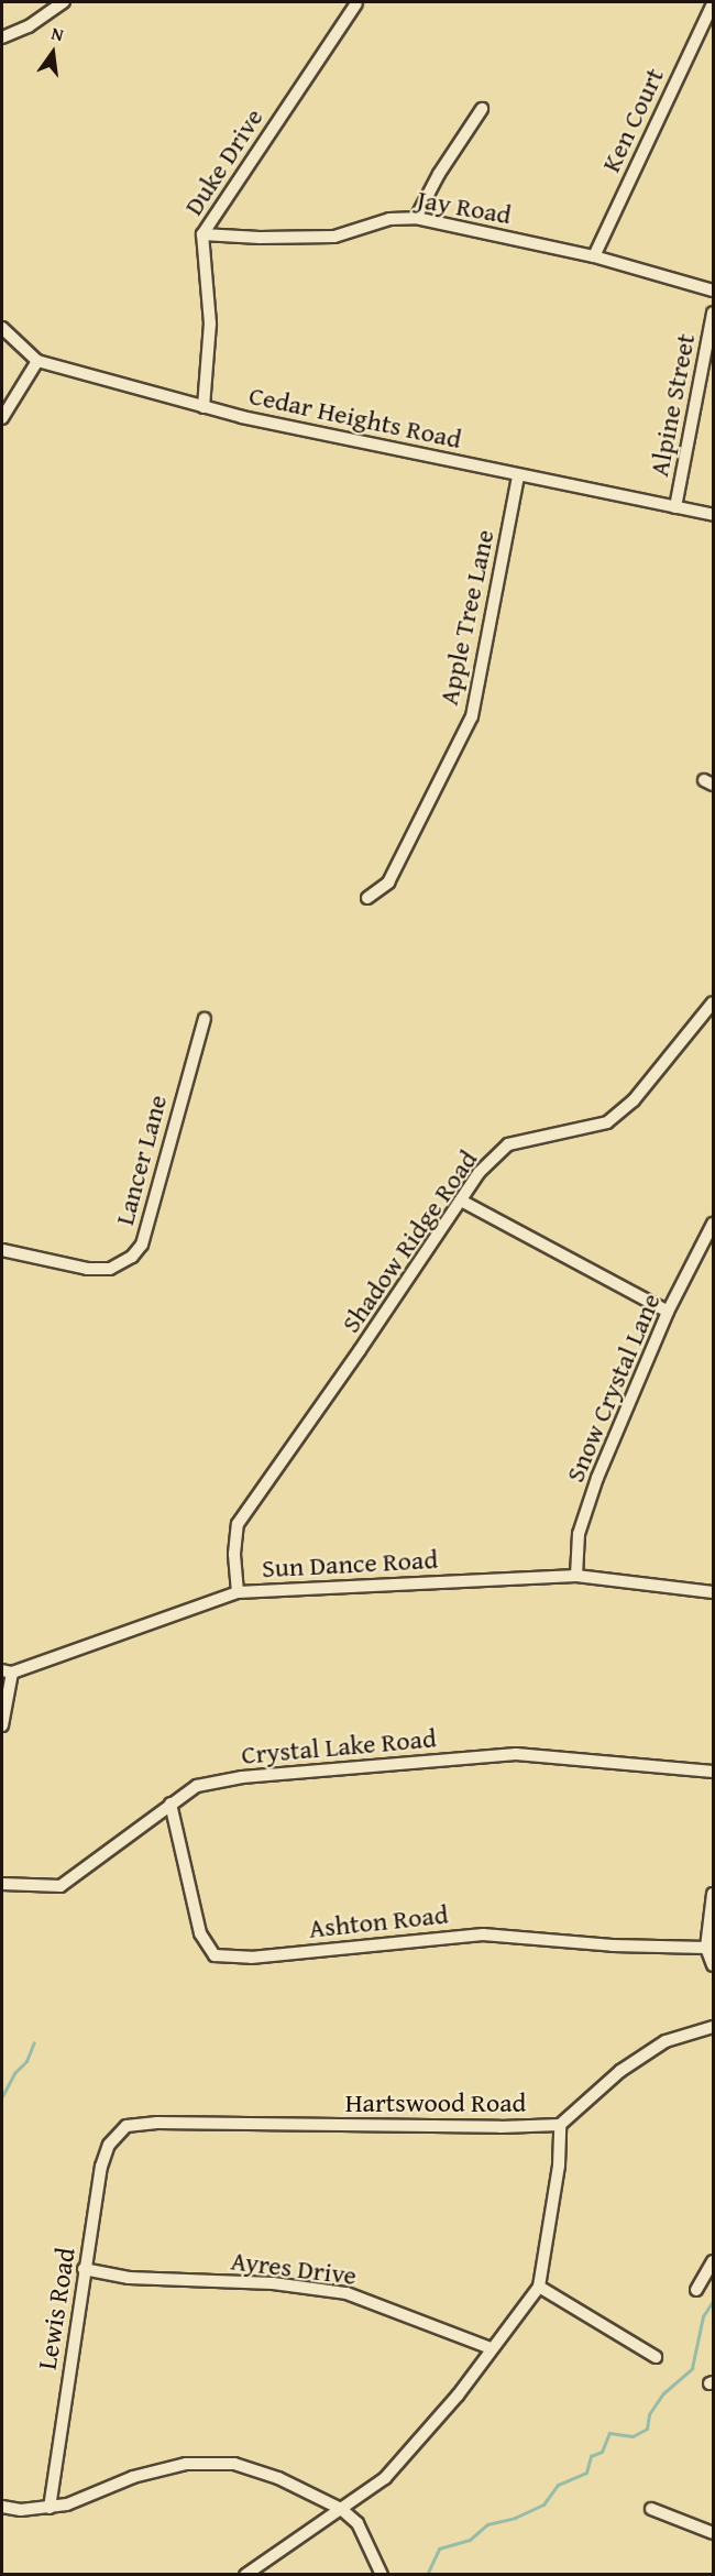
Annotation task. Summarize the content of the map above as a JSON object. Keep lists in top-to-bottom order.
{
  "streets": {
    "street": [
      "Ken Court",
      "Duke Drive",
      "Jay Road",
      "Alpine Street",
      "Cedar Heights Road",
      "Apple Tree Lane",
      "Lancer Lane",
      "Shadow Ridge Road",
      "Snow Crystal Lane",
      "Sun Dance Road",
      "Crystal Lake Road",
      "Ashton Road",
      "Hartswood Road",
      "Ayres Drive",
      "Lewis Road"
    ]
  },
  "crossings": [
    ["Ken Court", "Jay Road"],
    ["Duke Drive", "Jay Road"],
    ["Duke Drive", "Cedar Heights Road"],
    ["Alpine Street", "Cedar Heights Road"],
    ["Cedar Heights Road", "Apple Tree Lane"],
    ["Shadow Ridge Road", "Sun Dance Road"],
    ["Snow Crystal Lane", "Sun Dance Road"],
    ["Crystal Lake Road", "Ashton Road"],
    ["Hartswood Road", "Lewis Road"],
    ["Ayres Drive", "Lewis Road"]
  ],
  "north": "top"
}
